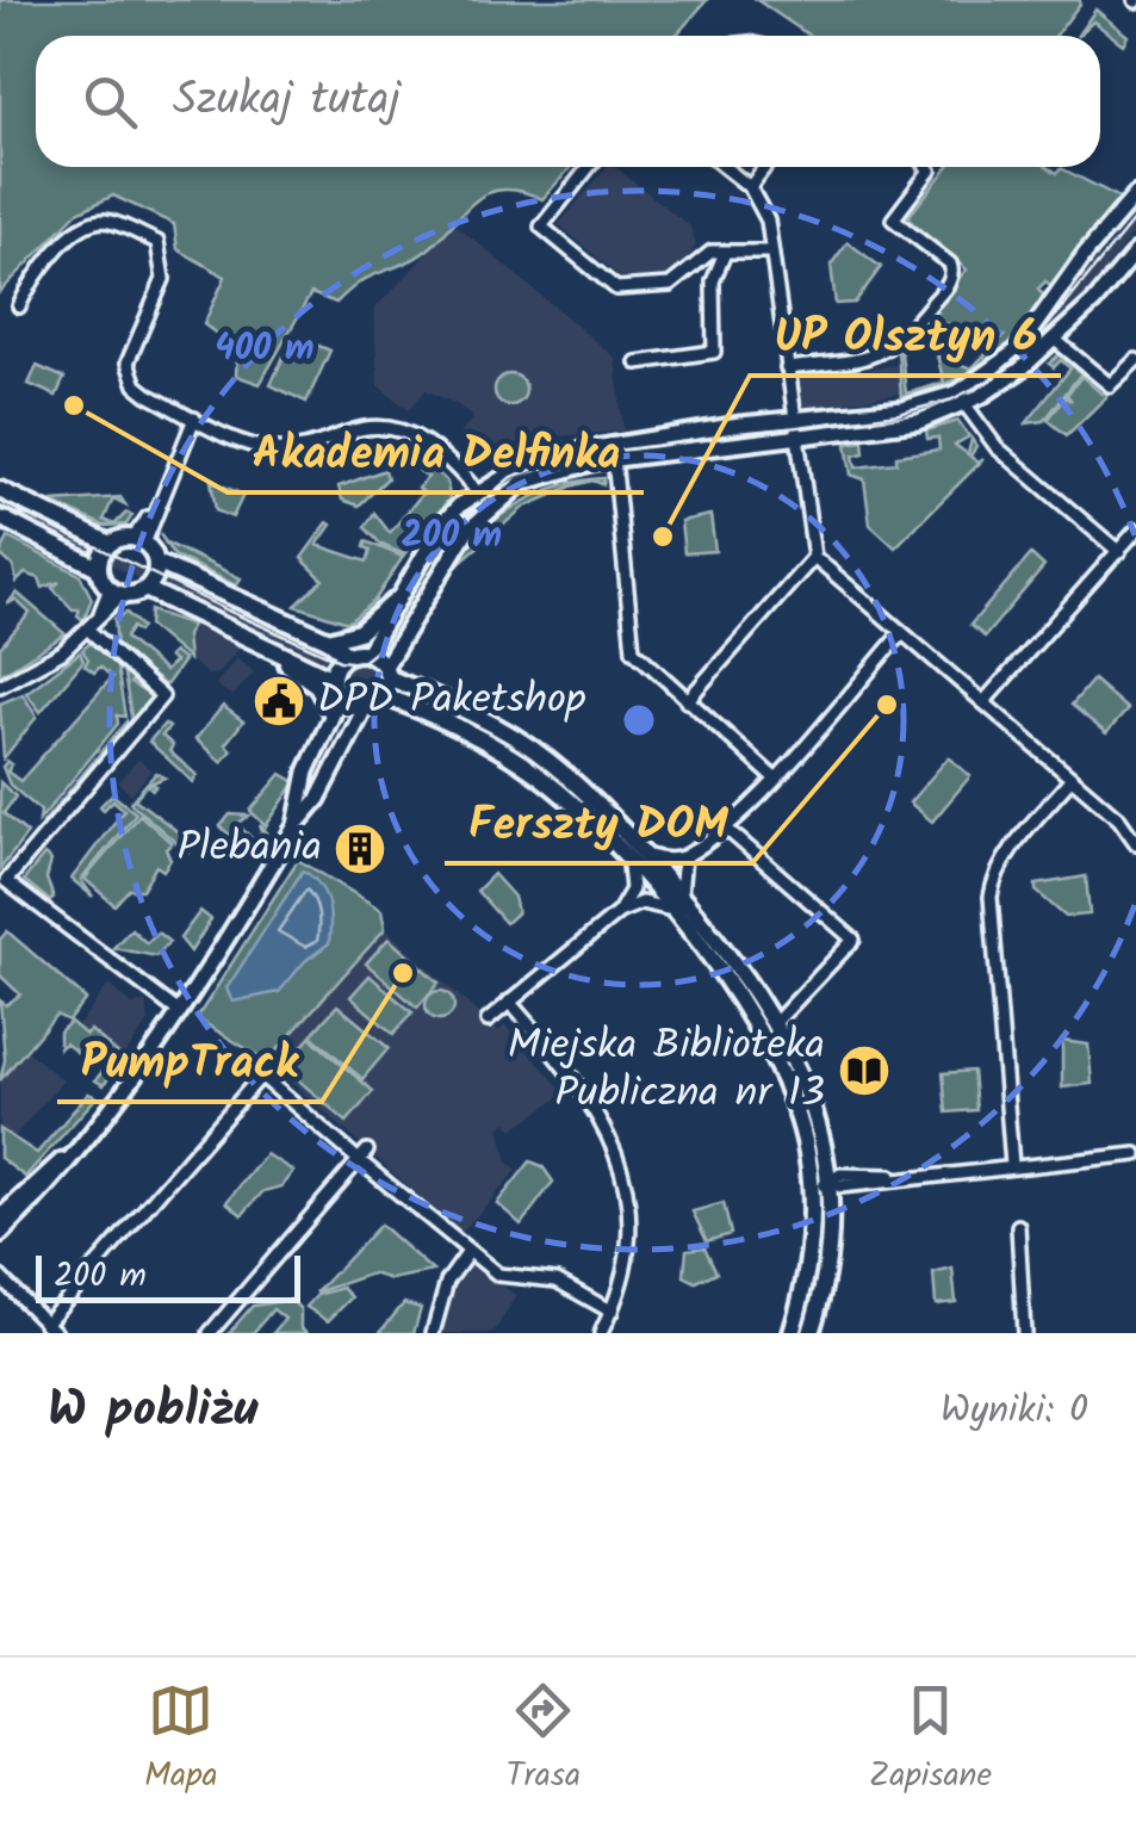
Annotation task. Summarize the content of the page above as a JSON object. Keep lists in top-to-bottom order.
{
  "places": {
    "other": [
      "Akademia Delfinka",
      "UP Olsztyn 6",
      "Ferszty DOM",
      "PumpTrack"
    ],
    "public building": ["DPD Paketshop"],
    "building": ["Plebania"],
    "library": ["Miejska Biblioteka Publiczna nr 13"]
  },
  "scale_bar": "200 m",
  "page": {
    "search": "Szukaj tutaj",
    "scale": "200 m",
    "heading": ["W pobliżu", "Wyniki: 0"],
    "nav": ["Mapa", "Trasa", "Zapisane"]
  },
  "rings": ["400 m", "200 m"]
}
